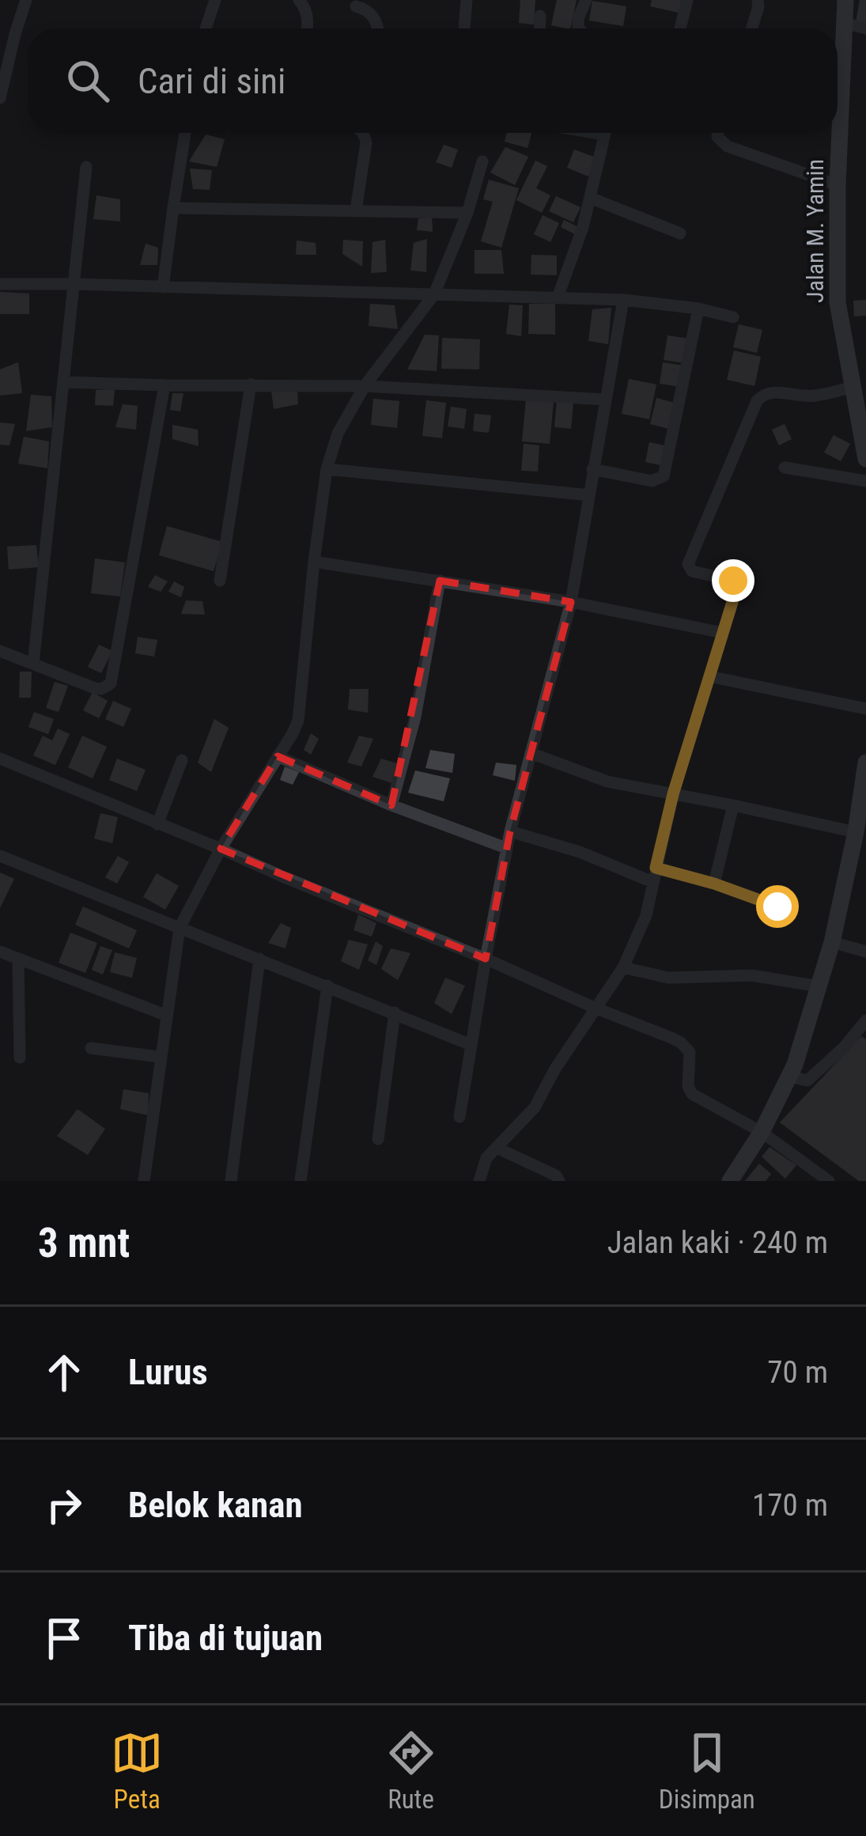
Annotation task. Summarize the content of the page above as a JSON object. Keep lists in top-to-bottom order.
{
  "streets": {
    "street": ["Jalan M. Yamin"]
  },
  "page": {
    "search": "Cari di sini",
    "heading": ["3 mnt", "Jalan kaki · 240 m"],
    "list": [
      ["Lurus", "70 m"],
      ["Belok kanan", "170 m"],
      "Tiba di tujuan"
    ],
    "nav": ["Peta", "Rute", "Disimpan"]
  }
}
